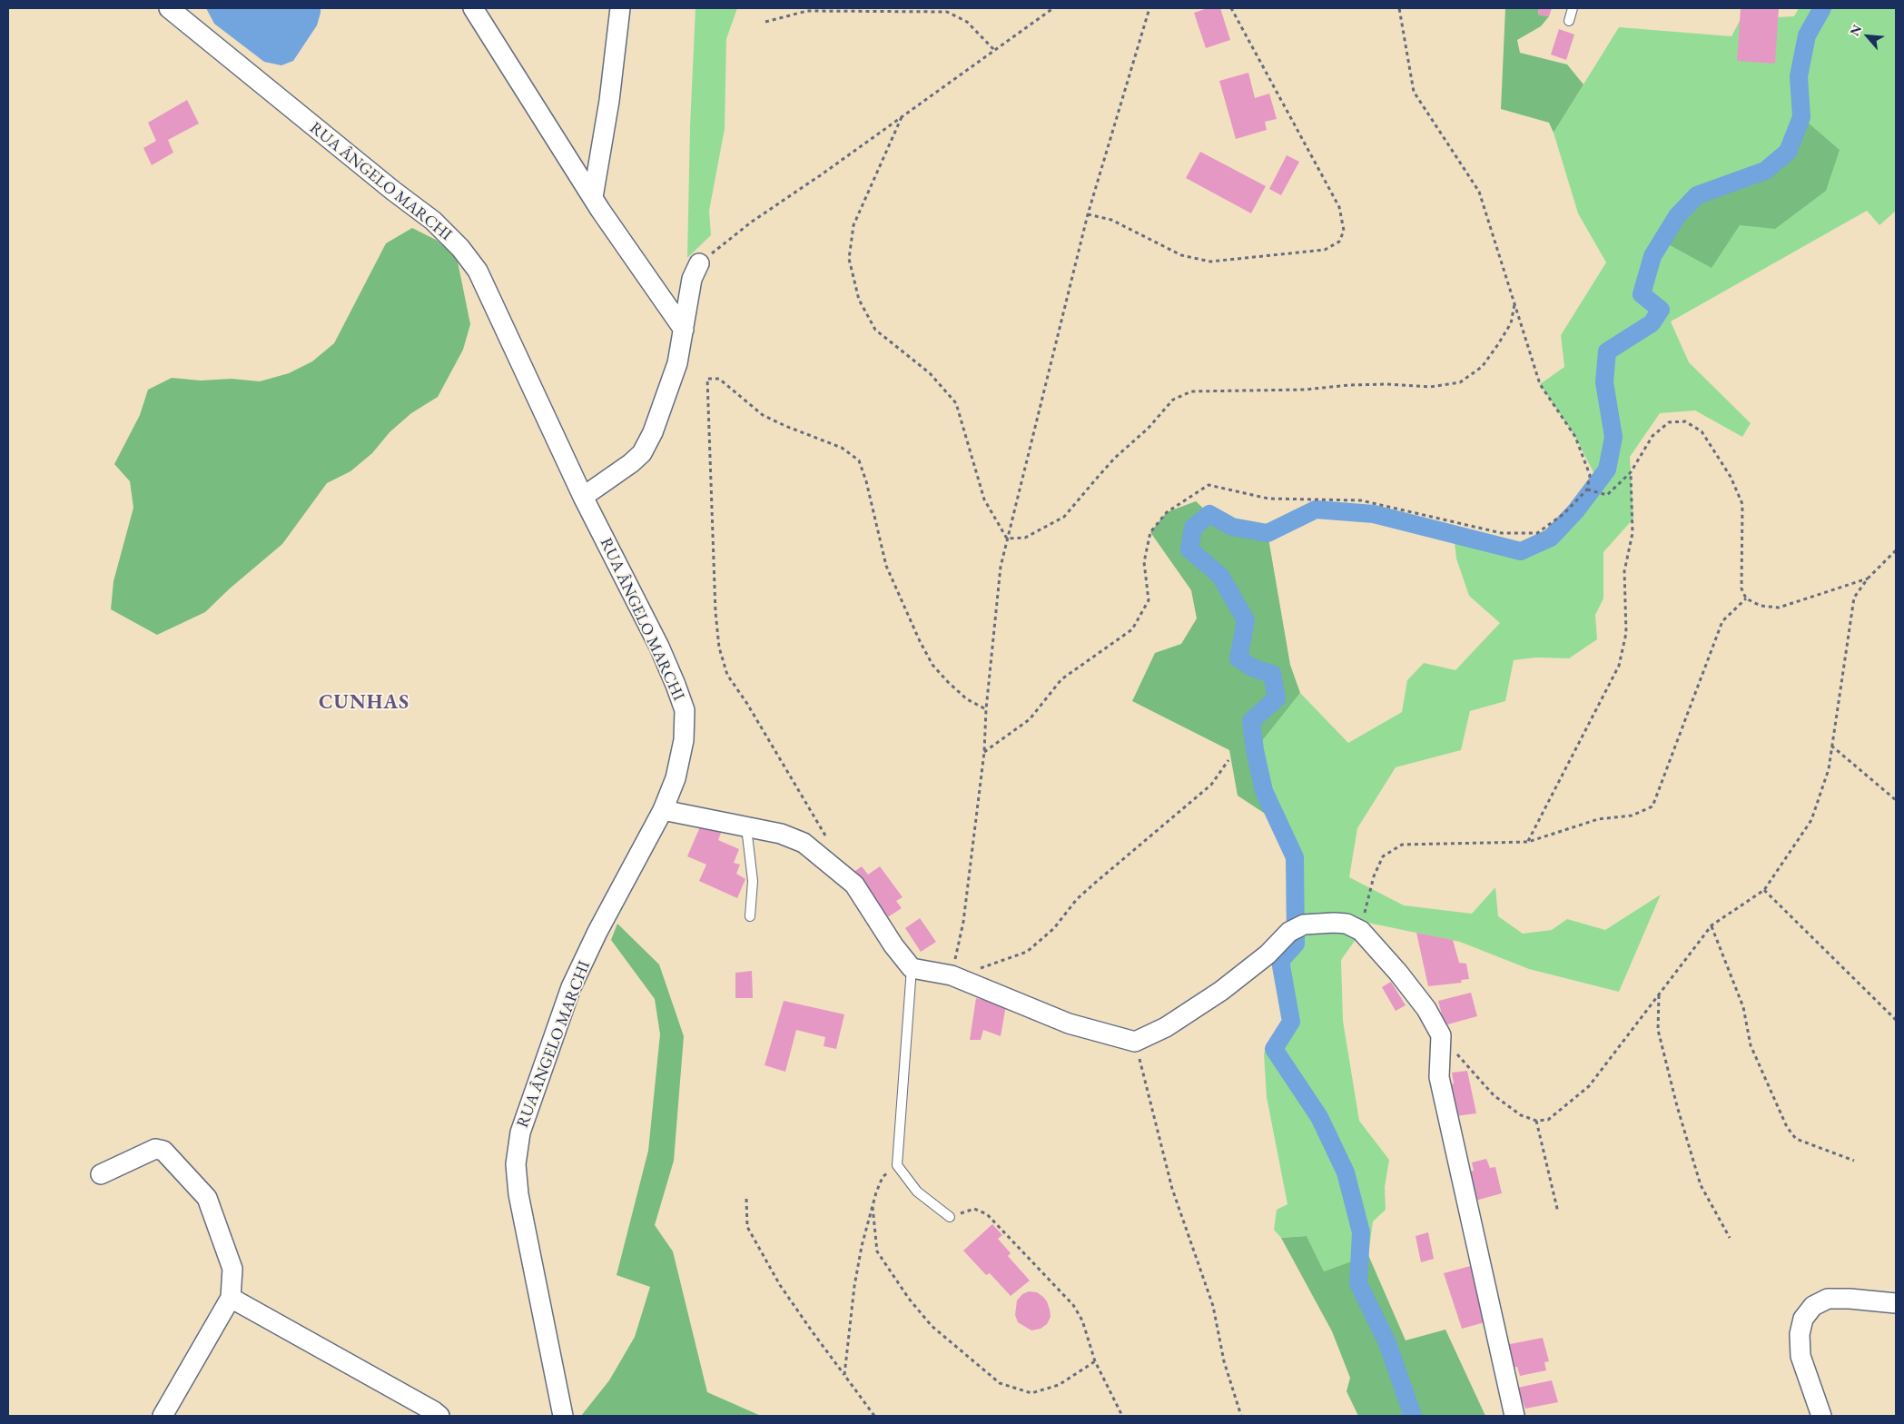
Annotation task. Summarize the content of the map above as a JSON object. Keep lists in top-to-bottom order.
{
  "streets": {
    "street": ["RUA ÂNGELO MARCHI"]
  },
  "districts": ["CUNHAS"],
  "north": "top left"
}
